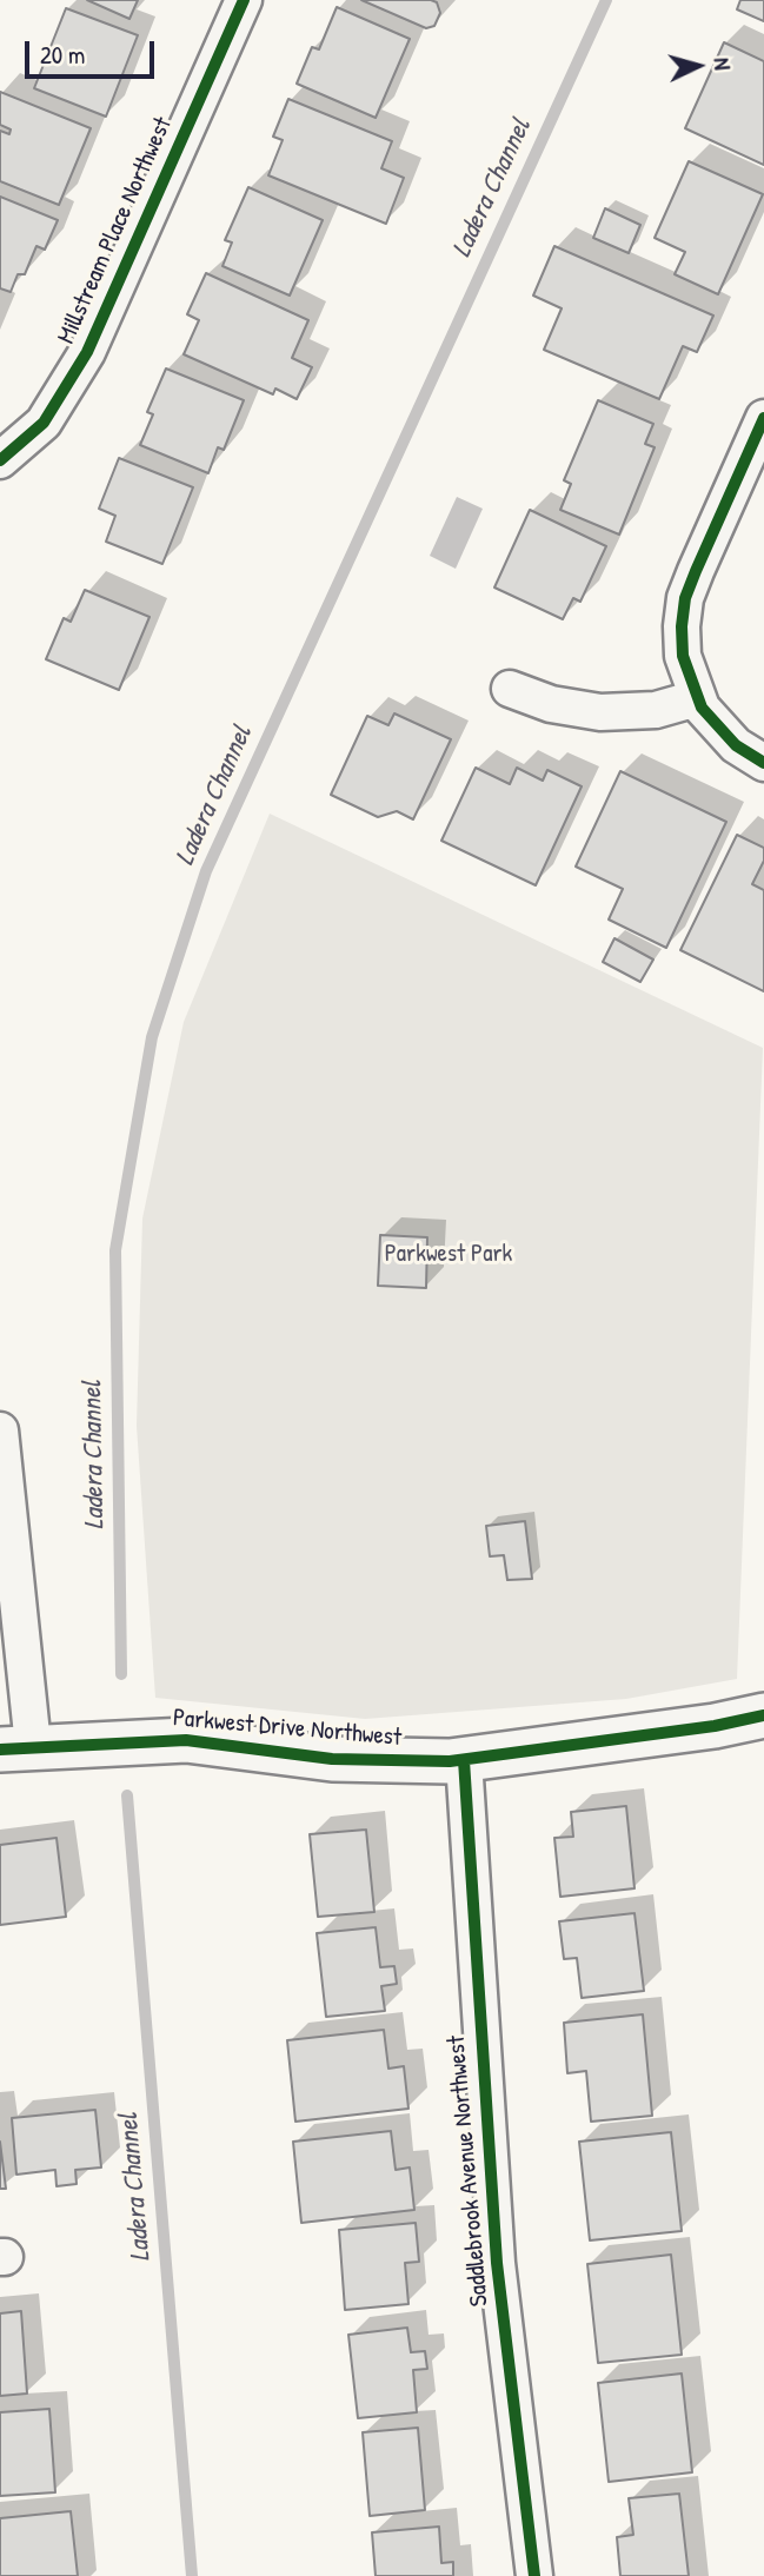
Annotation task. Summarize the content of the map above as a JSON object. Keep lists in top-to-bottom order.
{
  "streets": {
    "street": ["Millstream Place Northwest", "Parkwest Drive Northwest", "Saddlebrook Avenue Northwest"]
  },
  "crossings": [
    ["Parkwest Drive Northwest", "Saddlebrook Avenue Northwest"]
  ],
  "water": ["Ladera Channel"],
  "parks": ["Parkwest Park"],
  "scale_bar": "20 m",
  "north": "right"
}
